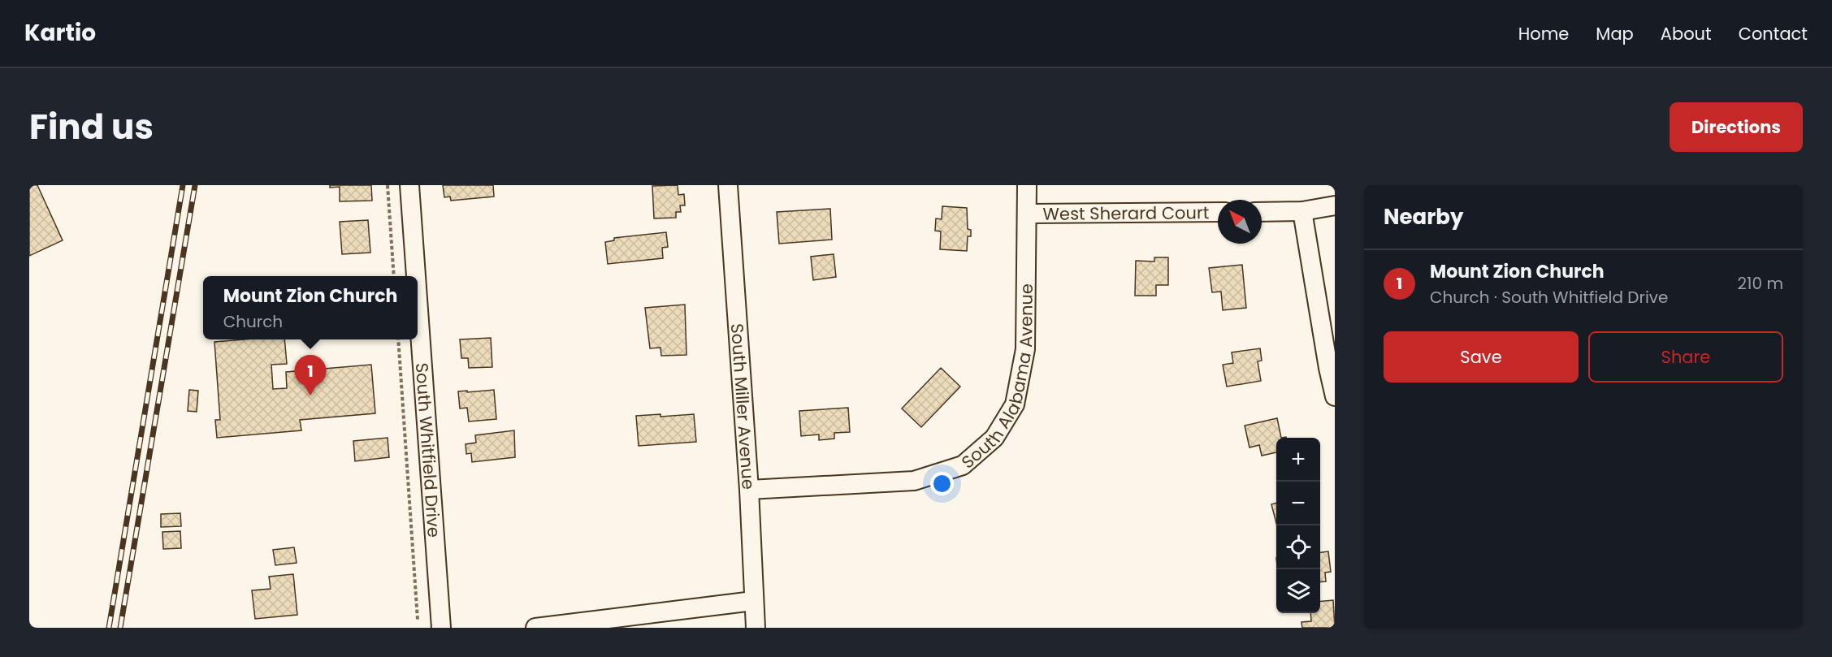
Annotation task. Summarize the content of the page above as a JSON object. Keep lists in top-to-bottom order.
{
  "streets": {
    "street": [
      "West Sherard Court",
      "South Alabama Avenue",
      "South Miller Avenue",
      "South Whitfield Drive"
    ]
  },
  "crossings": [
    ["West Sherard Court", "South Alabama Avenue"],
    ["South Alabama Avenue", "South Miller Avenue"]
  ],
  "north": "top left",
  "page": {
    "header": "Kartio",
    "nav": [
      "Home",
      "Map",
      "About",
      "Contact"
    ],
    "title": "Find us",
    "buttons": [
      "Directions",
      ["Save", "Share"]
    ],
    "heading": "Nearby",
    "list": [
      {
        "mark": "1",
        "name": "Mount Zion Church",
        "note": "Church · South Whitfield Drive",
        "value": "210 m"
      }
    ],
    "popup": ["Mount Zion Church", "Church"],
    "pins": "1",
    "map_buttons": ["+", "−"]
  }
}
